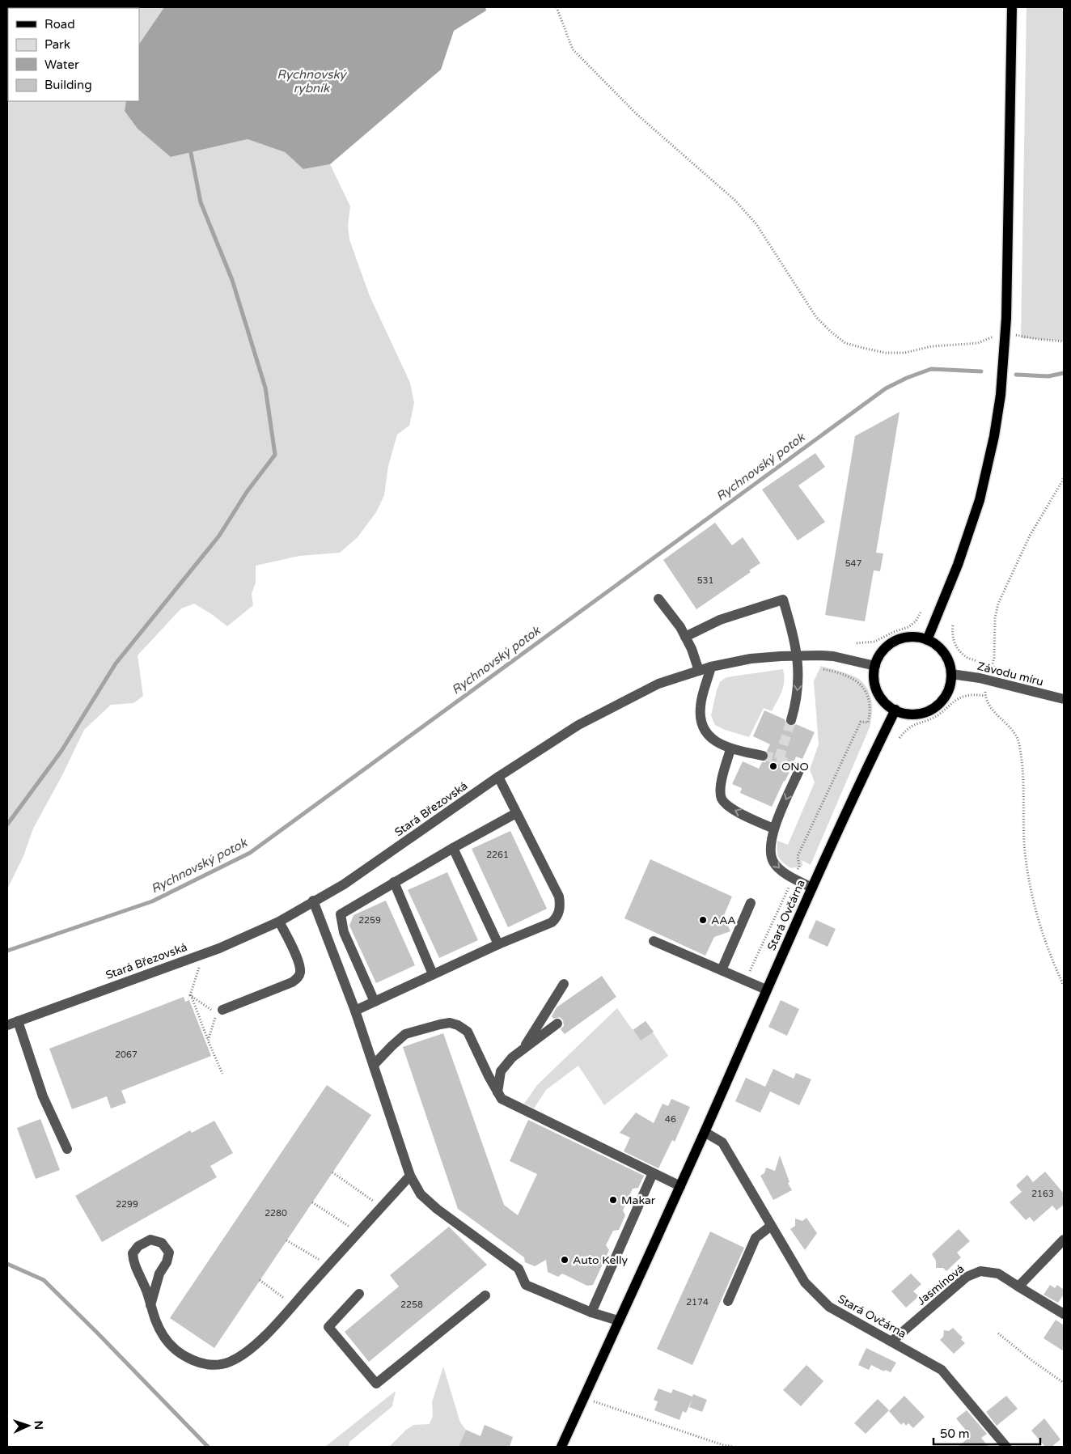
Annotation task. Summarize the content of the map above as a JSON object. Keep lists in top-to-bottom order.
{
  "streets": {
    "main road": ["Stará Ovčárna"],
    "street": ["Závodu míru", "Stará Březovská", "Jasmínová"]
  },
  "crossings": [
    ["Závodu míru", "Stará Březovská"],
    ["Závodu míru", "Stará Ovčárna"],
    ["Stará Březovská", "Stará Ovčárna"],
    ["Stará Ovčárna", "Jasmínová"]
  ],
  "water": ["Rychnovský rybník", "Rychnovský potok"],
  "places": [
    "ONO",
    "AAA",
    "Makar",
    "Auto Kelly"
  ],
  "house_numbers": [
    "547",
    "531",
    "2261",
    "2259",
    "2067",
    "46",
    "2163",
    "2299",
    "2280",
    "2174",
    "2258"
  ],
  "legend": [
    "Road",
    "Park",
    "Water",
    "Building"
  ],
  "scale_bar": "50 m",
  "north": "right"
}
